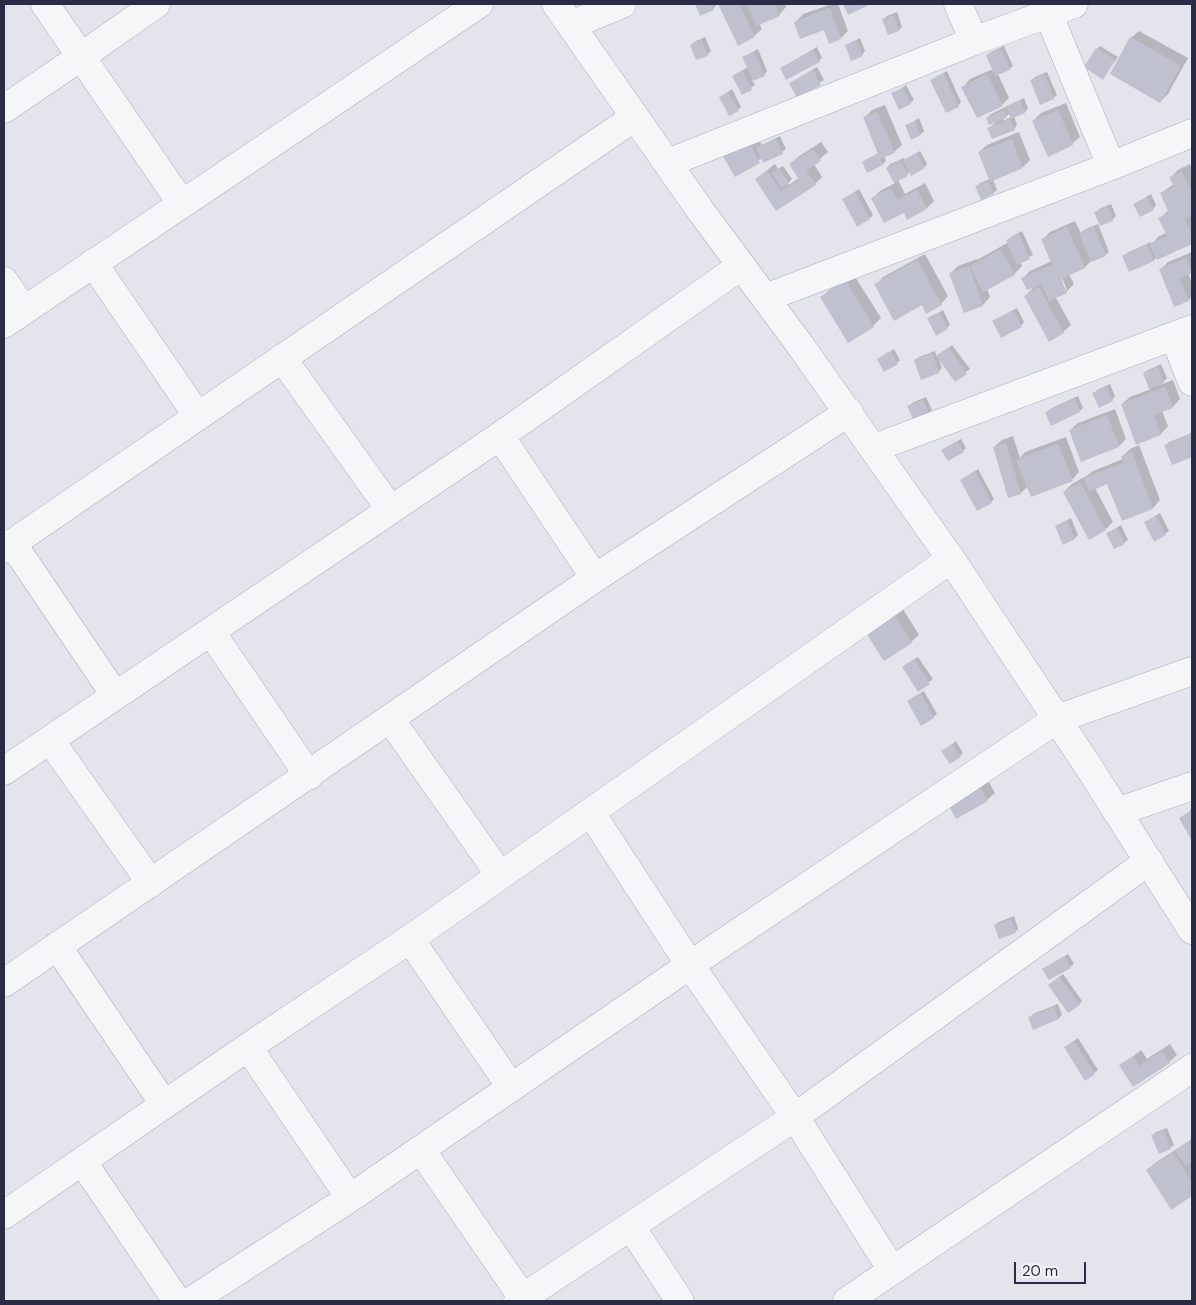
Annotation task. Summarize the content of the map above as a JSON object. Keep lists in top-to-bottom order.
{
  "scale_bar": "20 m"
}
